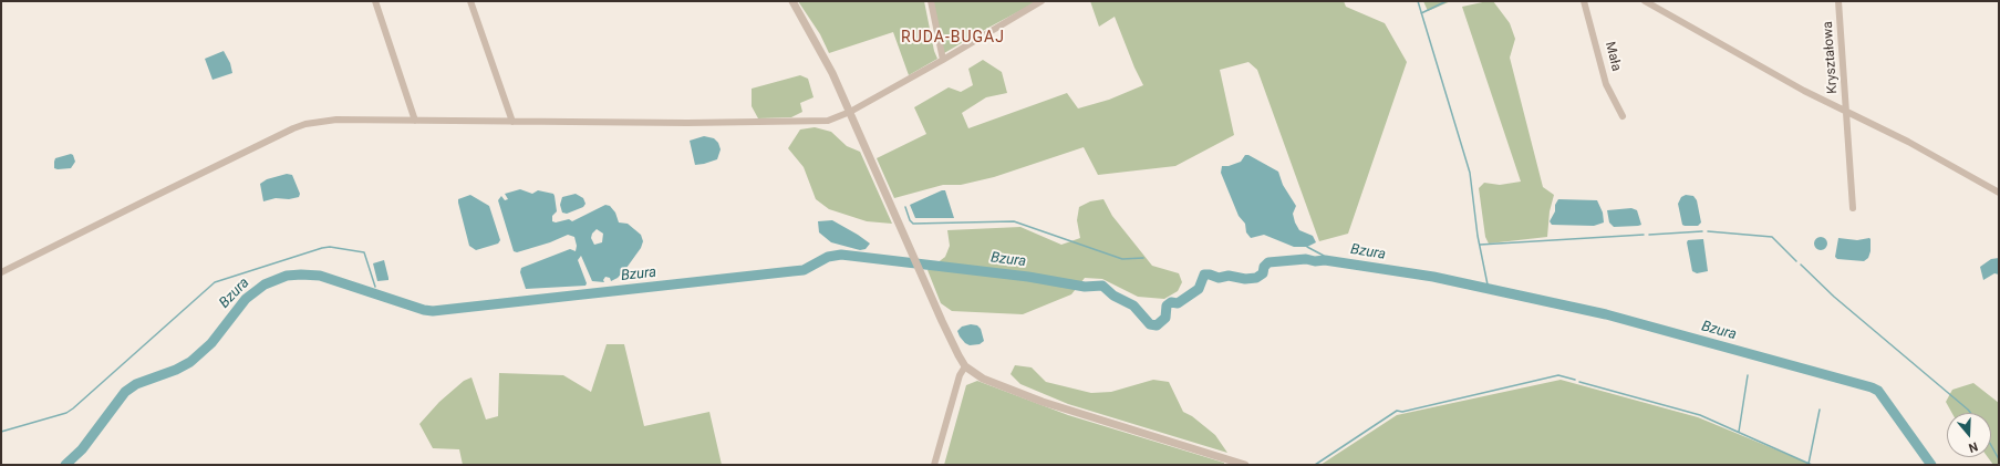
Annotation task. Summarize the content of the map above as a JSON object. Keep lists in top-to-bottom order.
{
  "streets": {
    "street": ["Mała", "Kryształowa"]
  },
  "districts": ["RUDA-BUGAJ"],
  "water": ["Bzura"],
  "north": "bottom"
}
